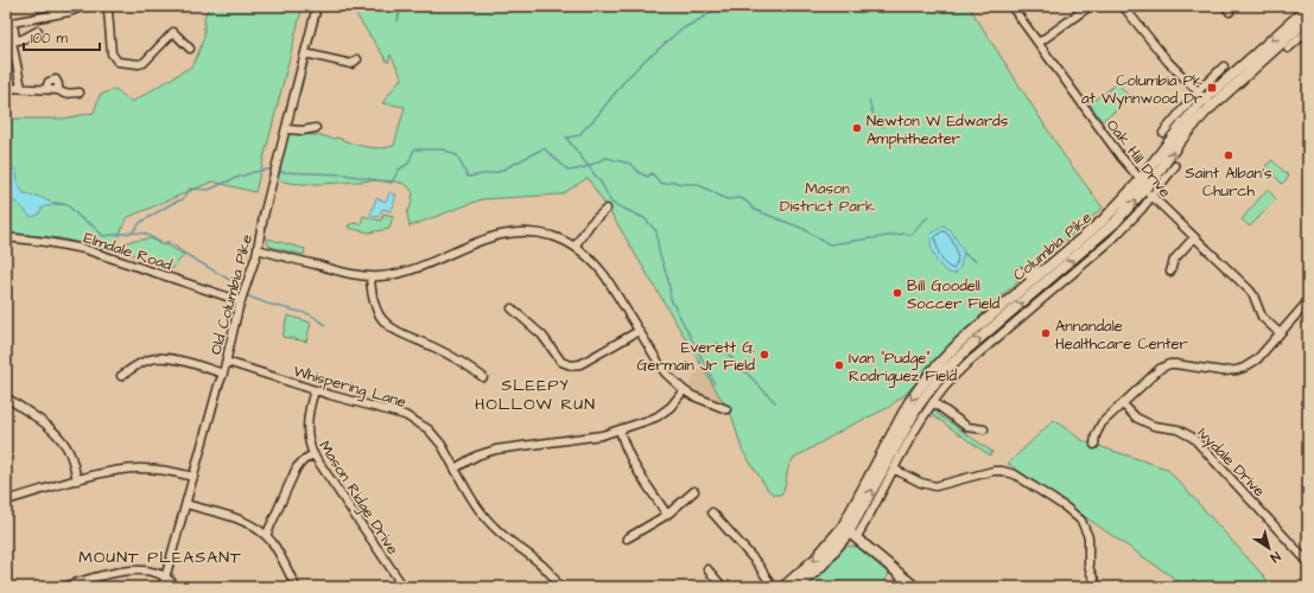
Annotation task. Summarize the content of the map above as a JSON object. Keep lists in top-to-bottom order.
{
  "streets": {
    "main road": ["Columbia Pike"],
    "street": [
      "Oak Hill Drive",
      "Elmdale Road",
      "Old Columbia Pike",
      "Whispering Lane",
      "Ivydale Drive",
      "Mason Ridge Drive"
    ]
  },
  "crossings": [
    ["Oak Hill Drive", "Columbia Pike"],
    ["Elmdale Road", "Old Columbia Pike"],
    ["Old Columbia Pike", "Whispering Lane"],
    ["Whispering Lane", "Mason Ridge Drive"]
  ],
  "districts": ["SLEEPY HOLLOW RUN", "MOUNT PLEASANT"],
  "parks": ["Mason District Park"],
  "places": {
    "transit": ["Columbia Pk at Wynnwood Dr"],
    "other": [
      "Newton W Edwards Amphitheater",
      "Saint Alban's Church",
      "Bill Goodell Soccer Field",
      "Annandale Healthcare Center",
      "Everett G. Germain Jr Field",
      "Ivan \"Pudge\" Rodriguez Field"
    ]
  },
  "scale_bar": "100 m",
  "north": "bottom right"
}
